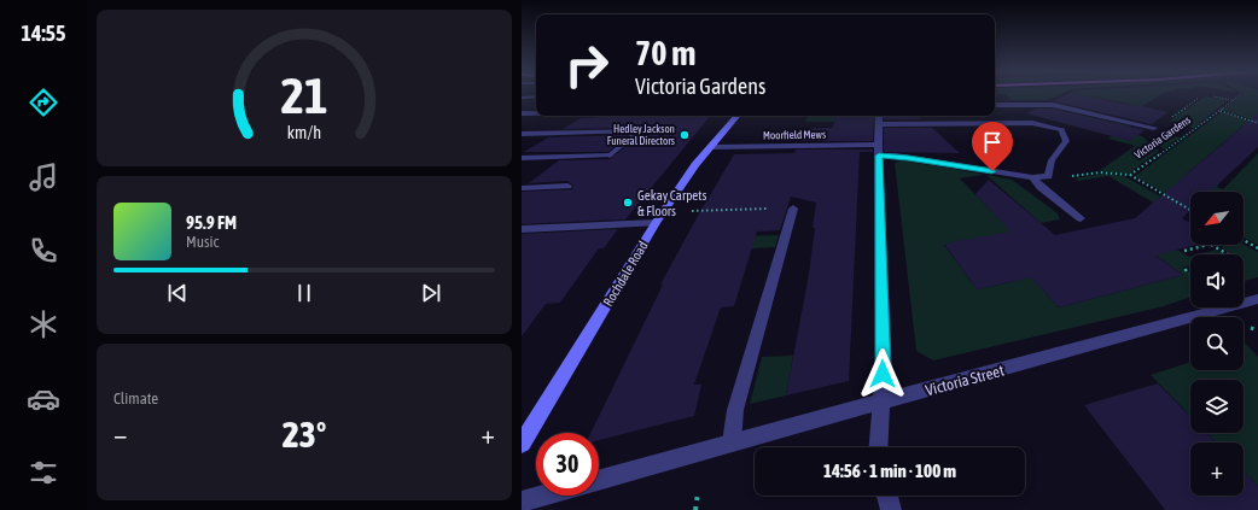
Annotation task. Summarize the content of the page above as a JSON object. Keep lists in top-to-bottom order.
{
  "streets": {
    "main road": ["Rochdale Road"],
    "street": ["Moorfield Mews", "Victoria Street"],
    "path": ["Victoria Gardens"]
  },
  "crossings": [
    ["Moorfield Mews", "Rochdale Road"]
  ],
  "places": ["Hedley Jackson Funeral Directors", "Gekay Carpets & Floors"],
  "north": "bottom left",
  "page": {
    "tabs": "14:55",
    "turn": ["70 m", "Victoria Gardens"],
    "map_buttons": "+",
    "song": ["95.9 FM", "Music"],
    "tile": "Climate",
    "heat": ["−", "23°", "+"],
    "limit": "30",
    "trip": "14:56 · 1 min · 100 m",
    "gauge": ["21", "km/h"]
  }
}
